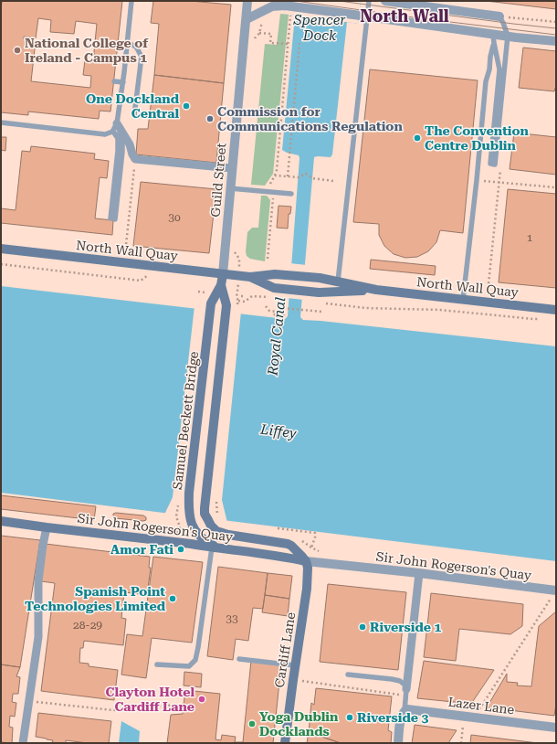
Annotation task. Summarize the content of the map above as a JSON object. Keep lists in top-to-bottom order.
{
  "streets": {
    "main road": [
      "North Wall Quay",
      "Samuel Beckett Bridge",
      "Sir John Rogerson's Quay",
      "Cardiff Lane"
    ],
    "street": ["Guild Street", "Lazer Lane"]
  },
  "crossings": [
    ["Guild Street", "North Wall Quay"],
    ["Guild Street", "Samuel Beckett Bridge"],
    ["North Wall Quay", "Samuel Beckett Bridge"],
    ["Samuel Beckett Bridge", "Sir John Rogerson's Quay"],
    ["Sir John Rogerson's Quay", "Cardiff Lane"]
  ],
  "districts": ["North Wall"],
  "water": ["Spencer Dock", "Royal Canal", "Liffey"],
  "places": [
    "National College of Ireland - Campus 1",
    "One Dockland Central",
    "Commission for Communications Regulation",
    "The Convention Centre Dublin",
    "Amor Fati",
    "Spanish Point Technologies Limited",
    "Riverside 1",
    "Clayton Hotel Cardiff Lane",
    "Riverside 3",
    "Yoga Dublin Docklands"
  ],
  "house_numbers": [
    "30",
    "1",
    "33",
    "28-29"
  ]
}
